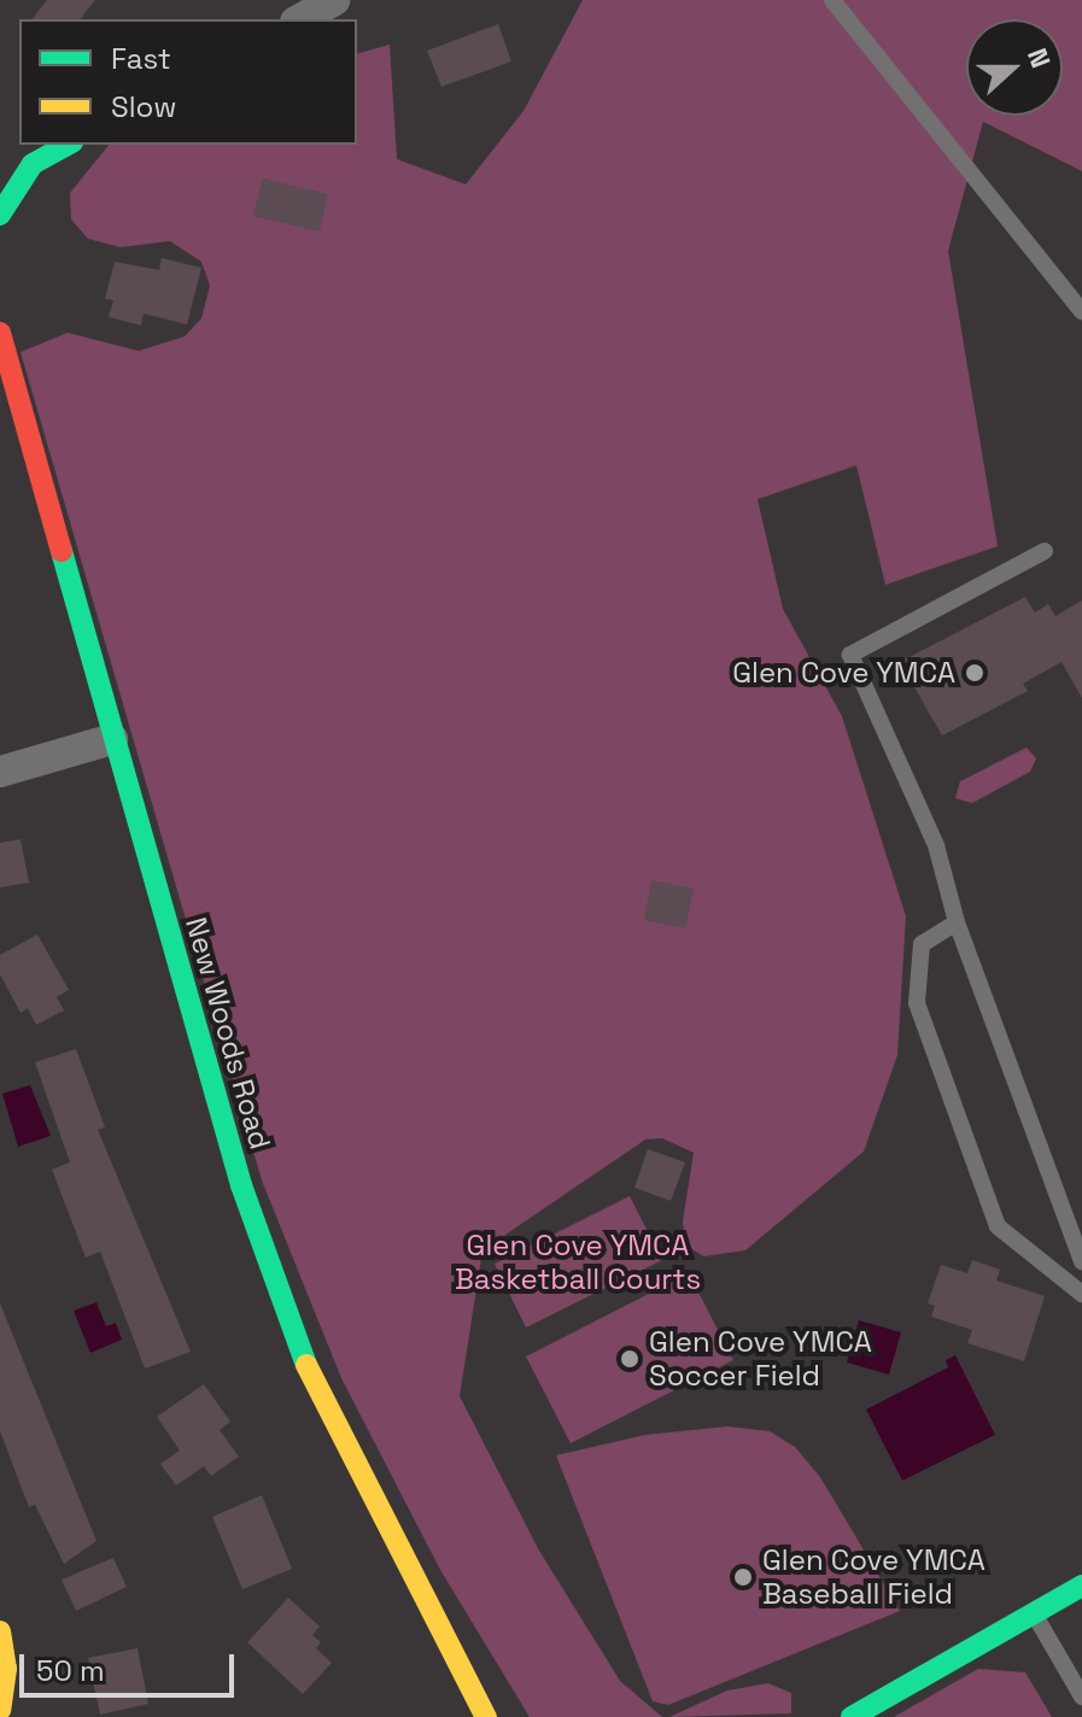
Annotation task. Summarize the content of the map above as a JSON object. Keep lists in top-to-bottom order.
{
  "streets": {
    "street": ["New Woods Road"]
  },
  "parks": ["Glen Cove YMCA Basketball Courts"],
  "places": ["Glen Cove YMCA", "Glen Cove YMCA Soccer Field", "Glen Cove YMCA Baseball Field"],
  "legend": ["Fast", "Slow"],
  "scale_bar": "50 m",
  "north": "right"
}
